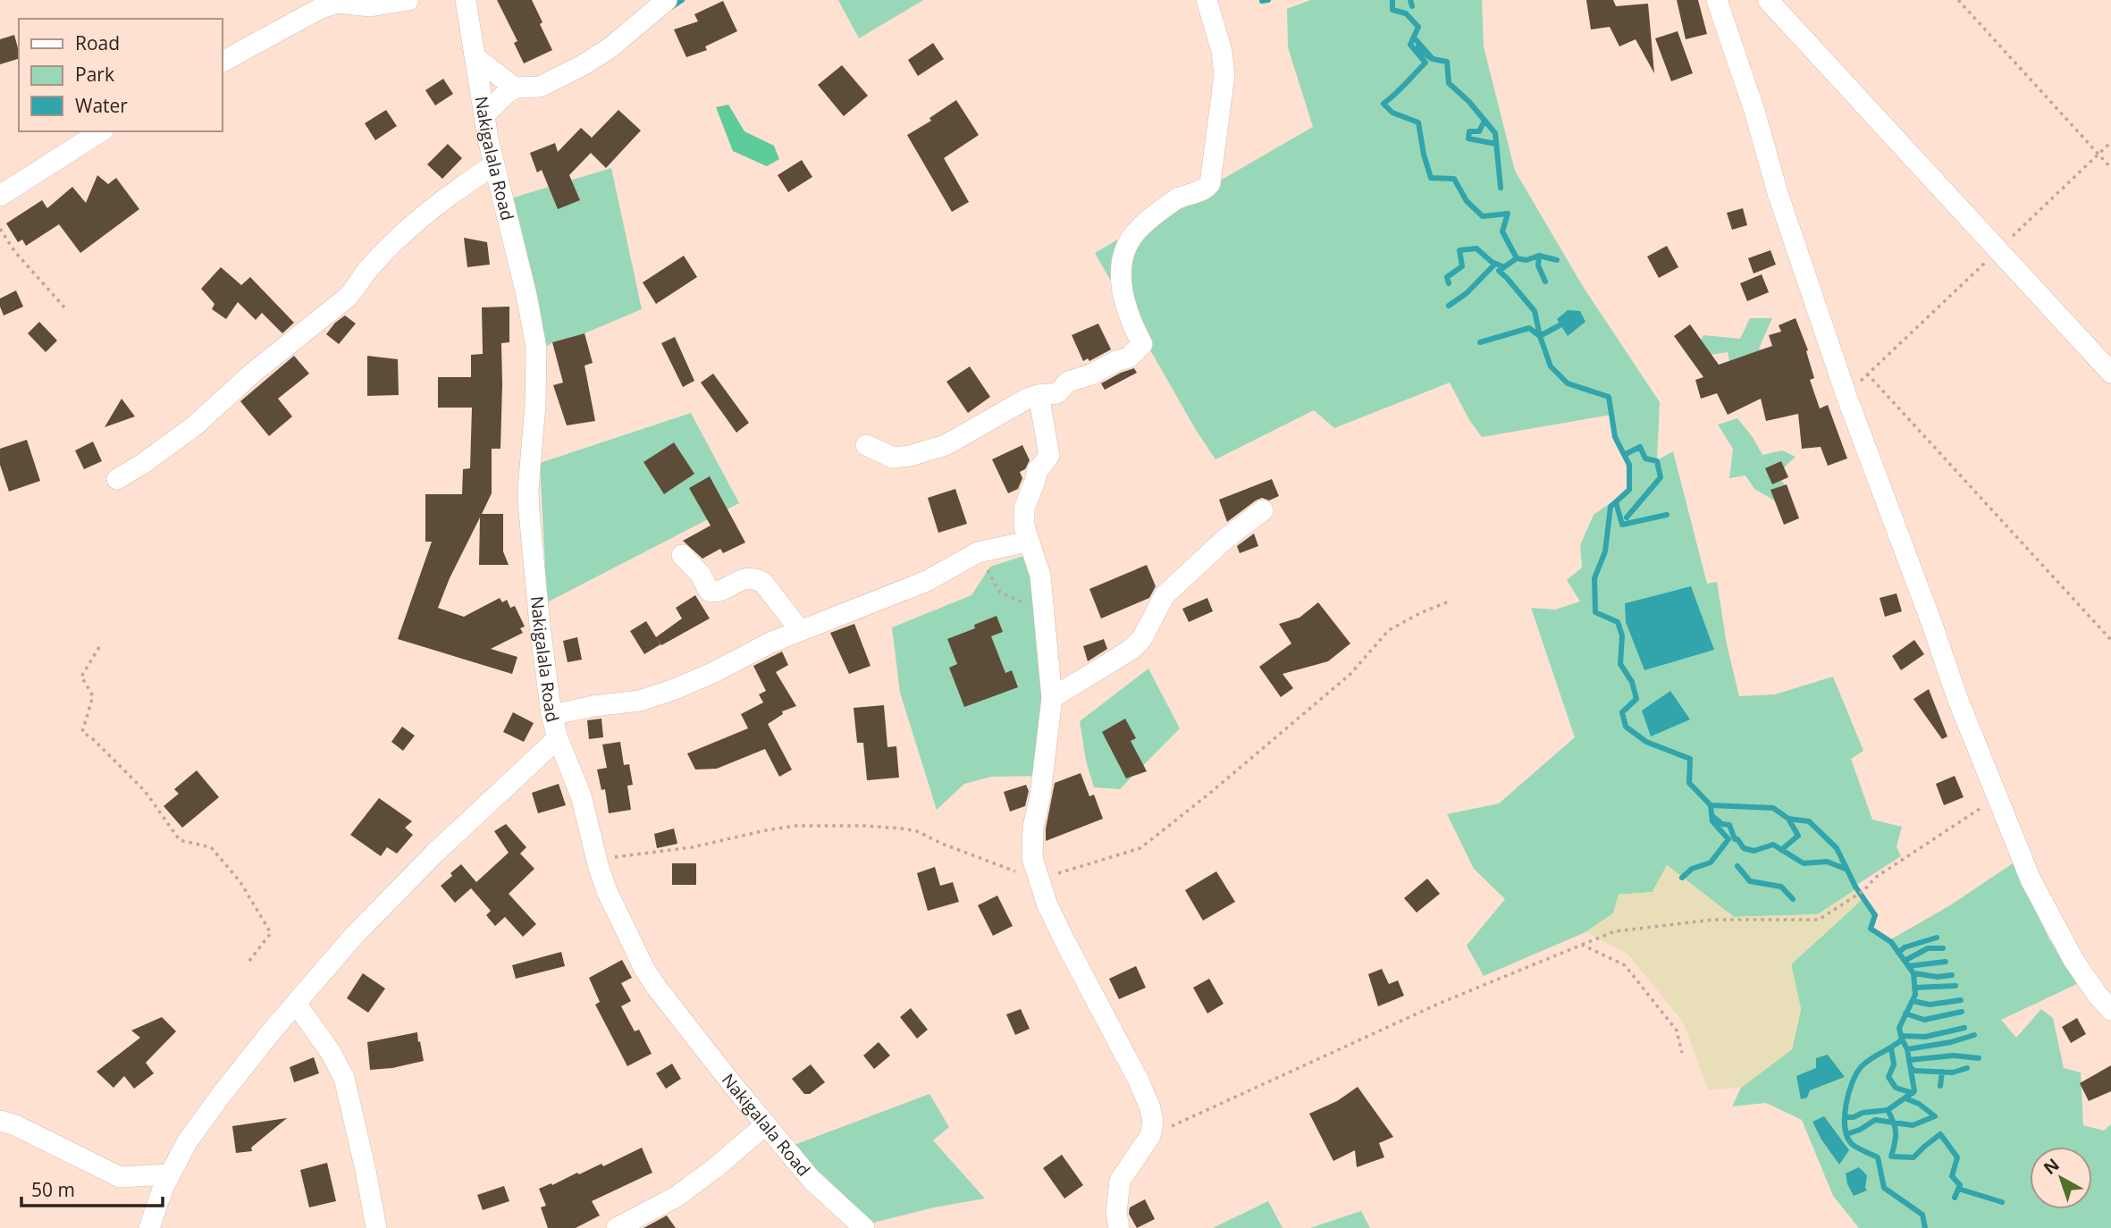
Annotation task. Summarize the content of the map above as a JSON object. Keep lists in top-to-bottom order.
{
  "streets": {
    "street": ["Nakigalala Road"]
  },
  "legend": ["Road", "Park", "Water"],
  "scale_bar": "50 m",
  "north": "top left"
}
